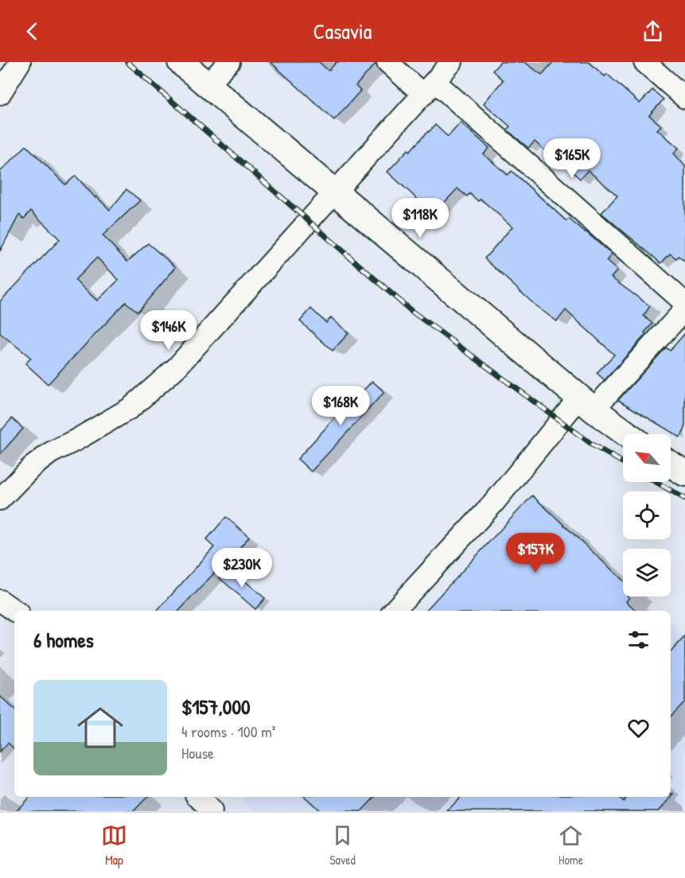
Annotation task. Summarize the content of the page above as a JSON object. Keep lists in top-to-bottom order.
{
  "north": "top left",
  "page": {
    "header": "Casavia",
    "price": [
      "$165K",
      "$118K",
      "$146K",
      "$168K",
      "$157K",
      "$230K"
    ],
    "heading": "6 homes",
    "list": [
      {
        "name": "$157,000",
        "note": "4 rooms · 100 m² · House"
      }
    ],
    "tabs": ["Map", "Saved", "Home"]
  }
}
